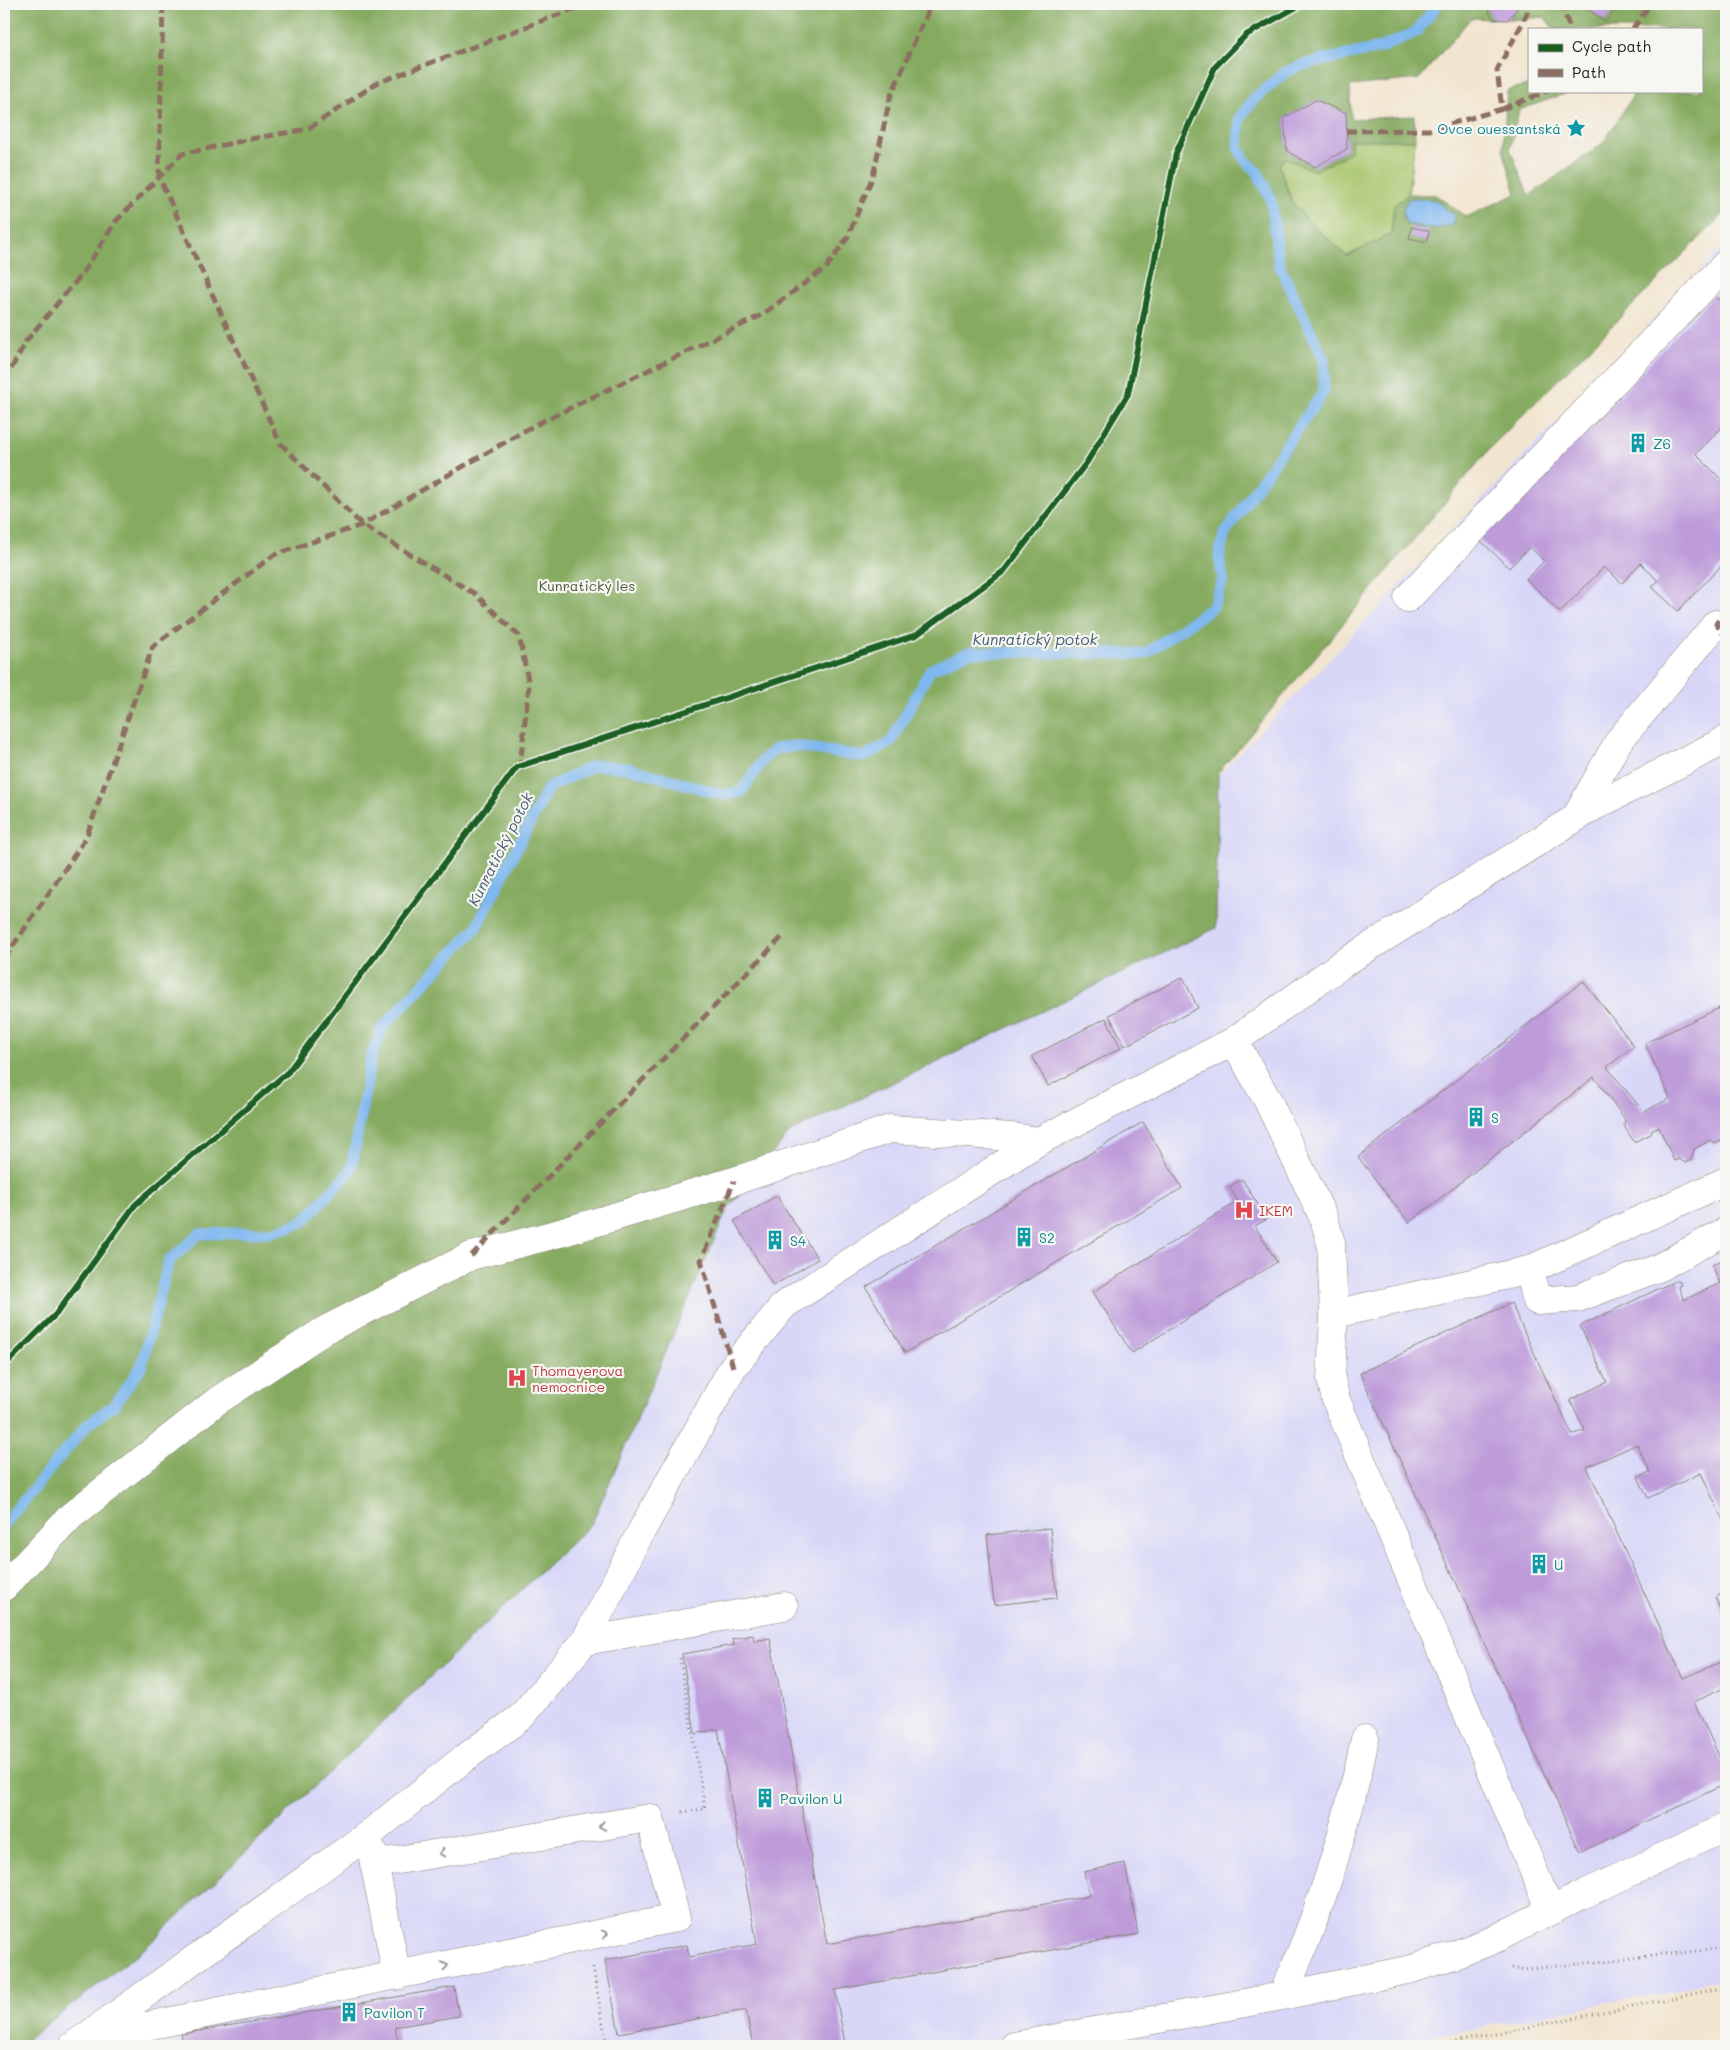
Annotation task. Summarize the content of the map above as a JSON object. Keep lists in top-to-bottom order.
{
  "water": ["Kunratický potok"],
  "parks": ["Kunratický les"],
  "places": {
    "place": ["Ovce ouessantská"],
    "building": [
      "Z6",
      "S",
      "S2",
      "S4",
      "U",
      "Pavilon U",
      "Pavilon T"
    ],
    "hospital": ["IKEM", "Thomayerova nemocnice"]
  },
  "legend": ["Cycle path", "Path"]
}
